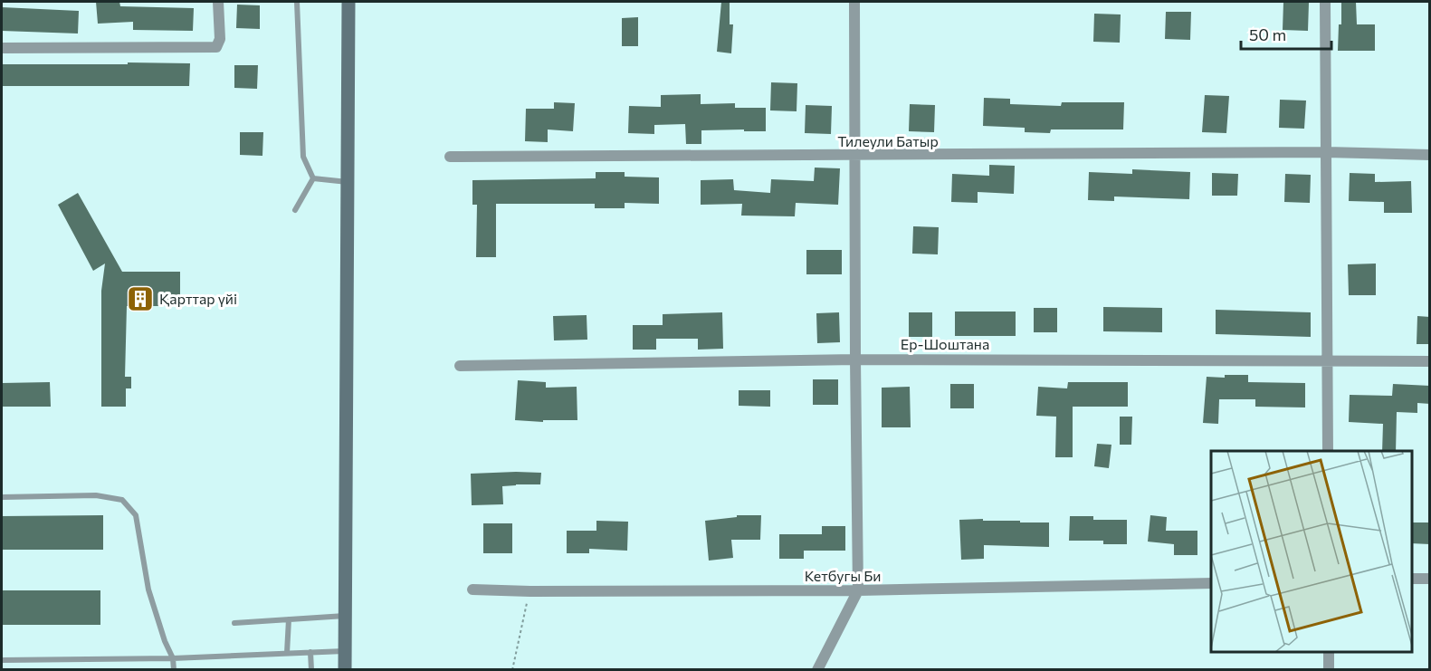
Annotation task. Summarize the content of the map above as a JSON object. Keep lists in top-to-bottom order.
{
  "streets": {
    "street": ["Тилеули Батыр", "Ер-Шоштана", "Кетбугы Би"]
  },
  "places": {
    "building": ["Қарттар үйі"]
  },
  "scale_bar": "50 m"
}
